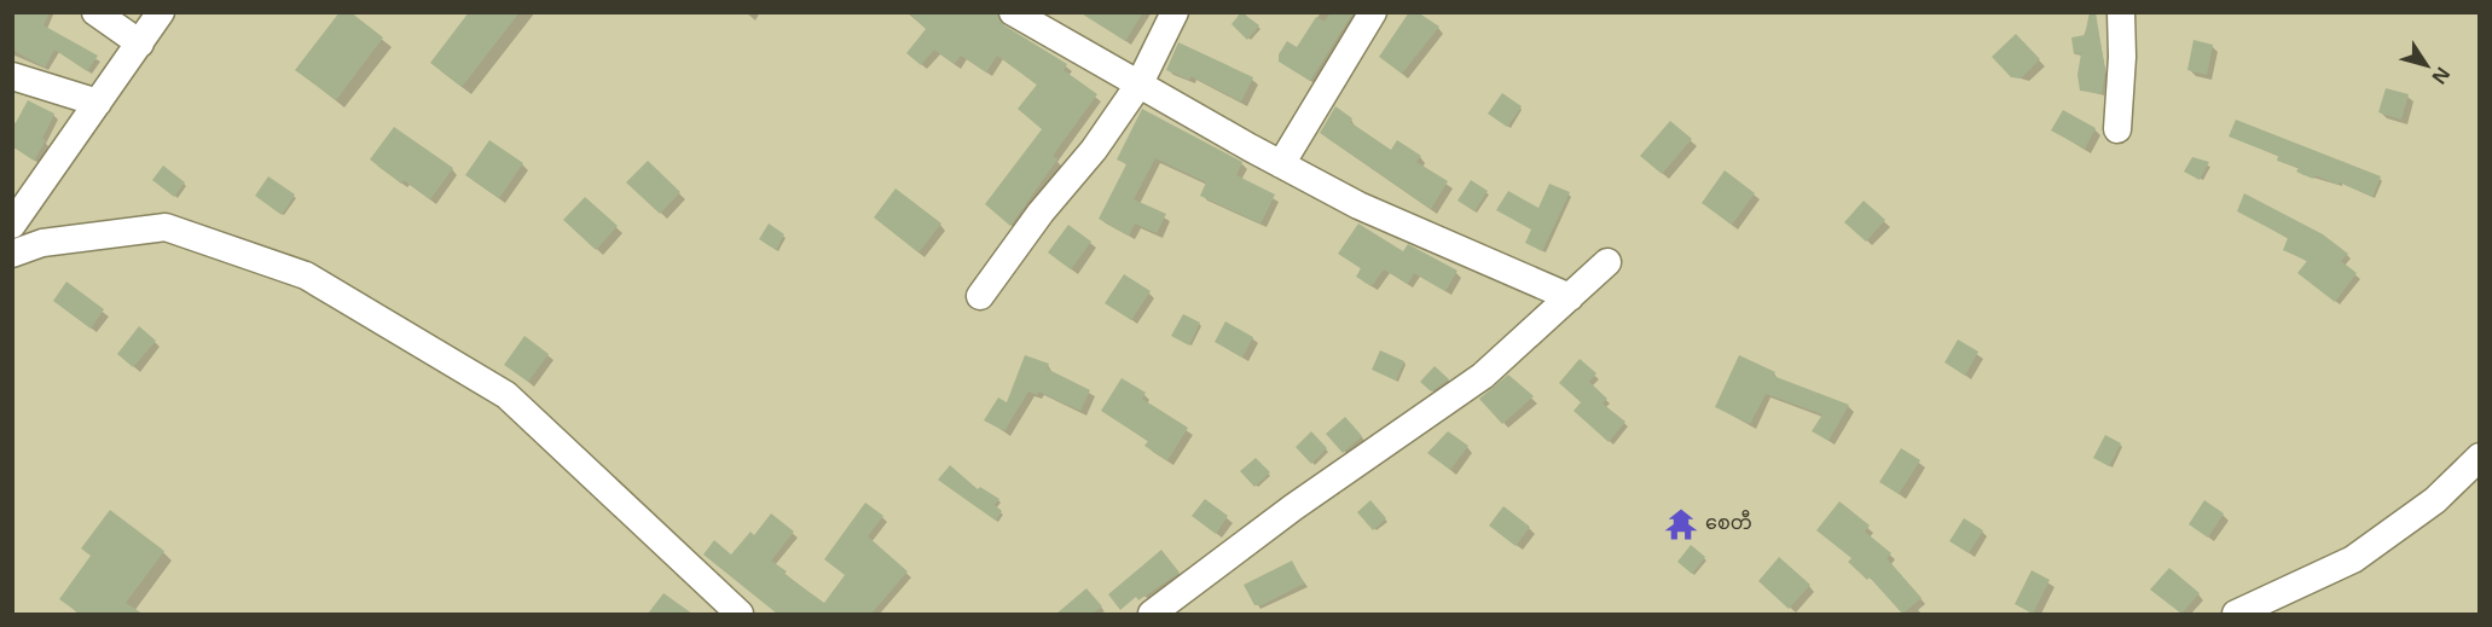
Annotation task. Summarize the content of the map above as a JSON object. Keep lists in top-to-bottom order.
{
  "places": {
    "temple": ["စေတီ"]
  },
  "north": "bottom right"
}
